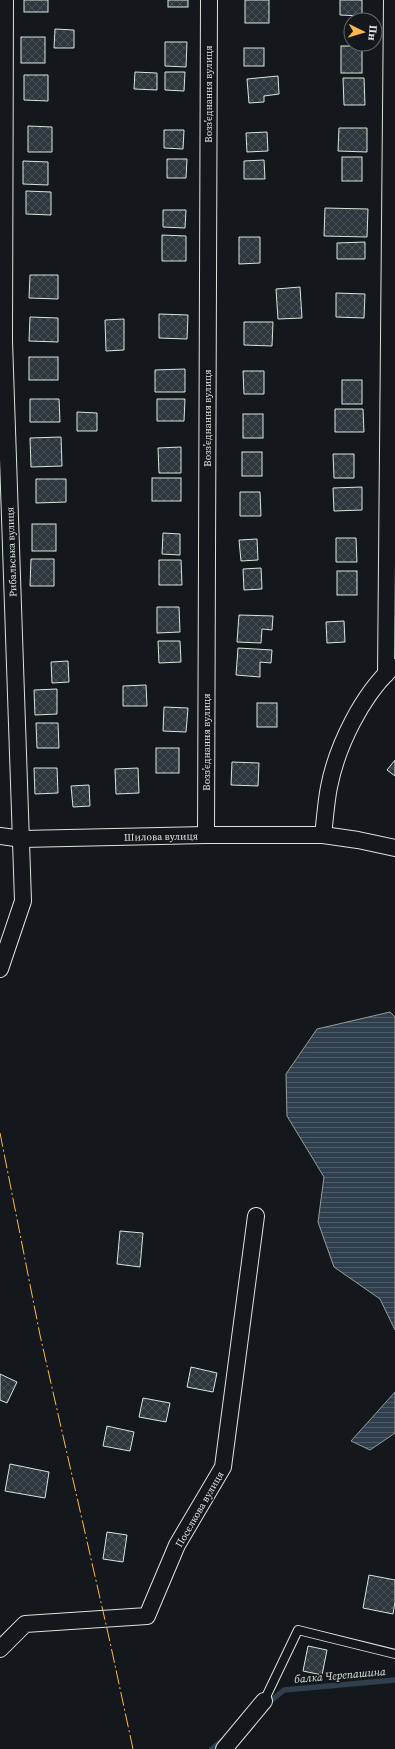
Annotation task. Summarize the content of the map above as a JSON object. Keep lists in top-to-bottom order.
{
  "streets": {
    "street": [
      "Возз’єднання вулиця",
      "Рибальська вулиця",
      "Шилова вулиця",
      "Посєлкова вулиця"
    ]
  },
  "crossings": [
    ["Возз’єднання вулиця", "Шилова вулиця"],
    ["Рибальська вулиця", "Шилова вулиця"]
  ],
  "water": ["балка Черепашина"],
  "north": "right"
}
